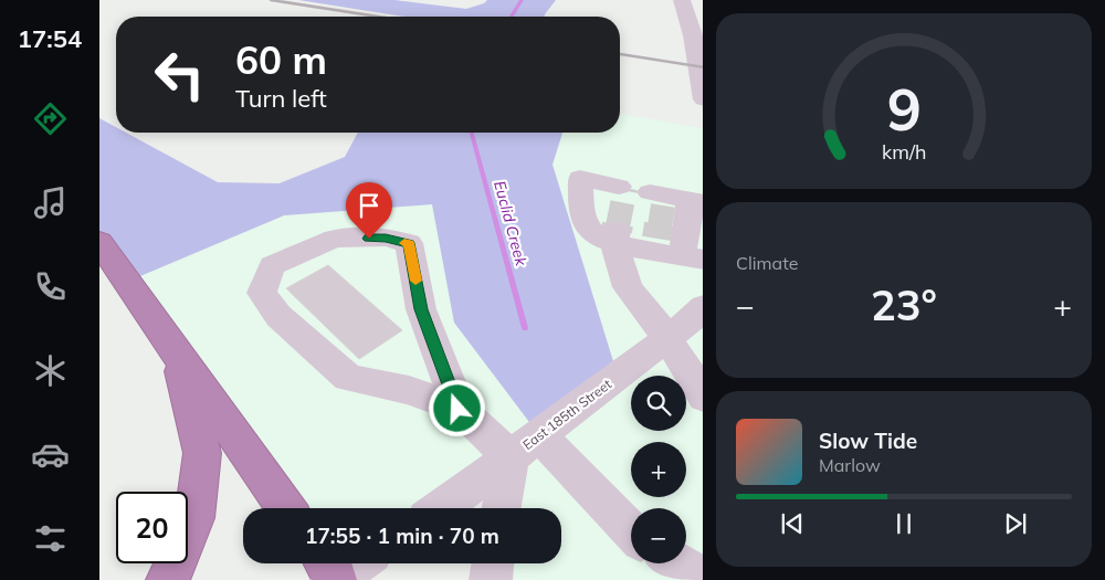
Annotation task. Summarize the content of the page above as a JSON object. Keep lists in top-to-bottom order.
{
  "streets": {
    "street": ["East 185th Street"]
  },
  "water": ["Euclid Creek"],
  "page": {
    "tabs": "17:54",
    "turn": ["60 m", "Turn left"],
    "tile": "Climate",
    "heat": ["−", "23°", "+"],
    "map_buttons": ["+", "−"],
    "song": ["Slow Tide", "Marlow"],
    "limit": "20",
    "trip": "17:55 · 1 min · 70 m",
    "gauge": ["9", "km/h"]
  }
}
